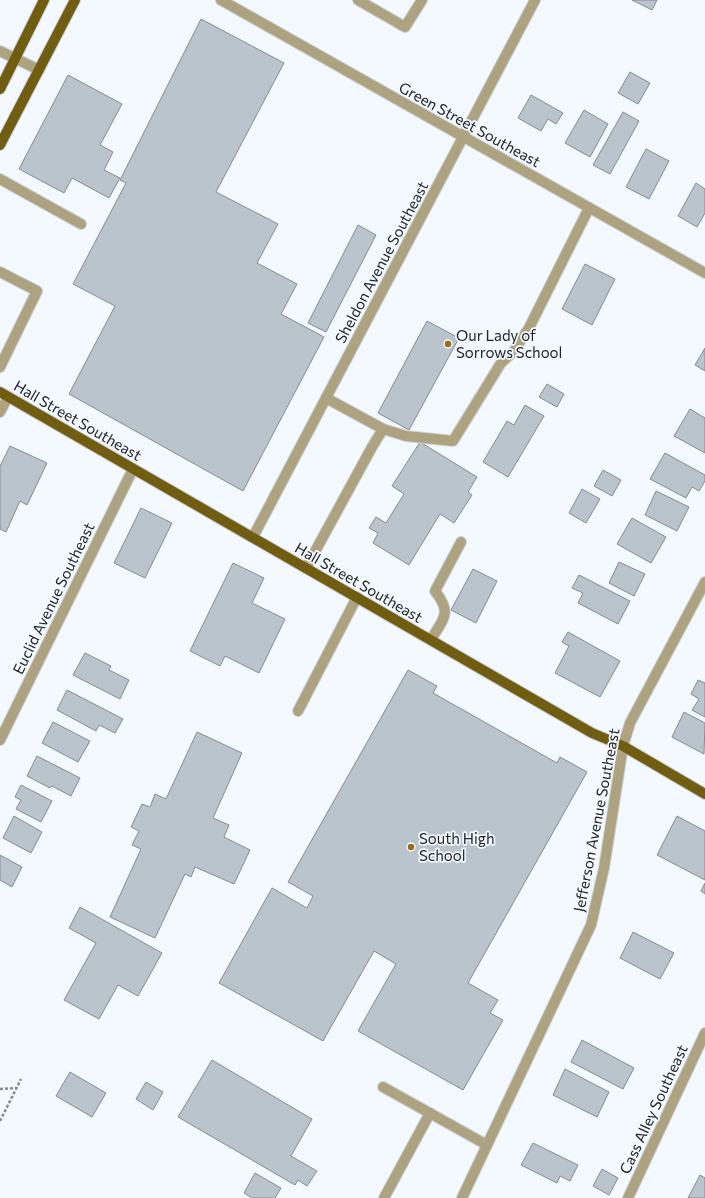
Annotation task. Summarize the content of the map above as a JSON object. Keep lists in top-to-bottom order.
{
  "streets": {
    "main road": ["Hall Street Southeast"],
    "street": [
      "Green Street Southeast",
      "Sheldon Avenue Southeast",
      "Euclid Avenue Southeast",
      "Jefferson Avenue Southeast",
      "Cass Alley Southeast"
    ]
  },
  "crossings": [
    ["Green Street Southeast", "Sheldon Avenue Southeast"],
    ["Sheldon Avenue Southeast", "Hall Street Southeast"],
    ["Hall Street Southeast", "Euclid Avenue Southeast"],
    ["Hall Street Southeast", "Jefferson Avenue Southeast"]
  ],
  "places": ["Our Lady of Sorrows School", "South High School"]
}
